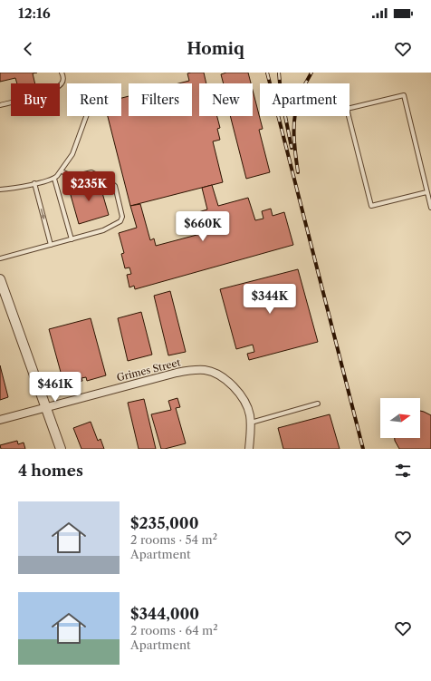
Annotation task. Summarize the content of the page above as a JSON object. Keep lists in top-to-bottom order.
{
  "streets": {
    "street": ["Grimes Street"]
  },
  "north": "right",
  "page": {
    "status": "12:16",
    "header": "Homiq",
    "chip": [
      "Buy",
      "Rent",
      "Filters",
      "New",
      "Apartment"
    ],
    "price": [
      "$235K",
      "$660K",
      "$344K",
      "$461K"
    ],
    "heading": "4 homes",
    "list": [
      {
        "name": "$235,000",
        "note": "2 rooms · 54 m² · Apartment"
      },
      {
        "name": "$344,000",
        "note": "2 rooms · 64 m² · Apartment"
      }
    ]
  }
}
